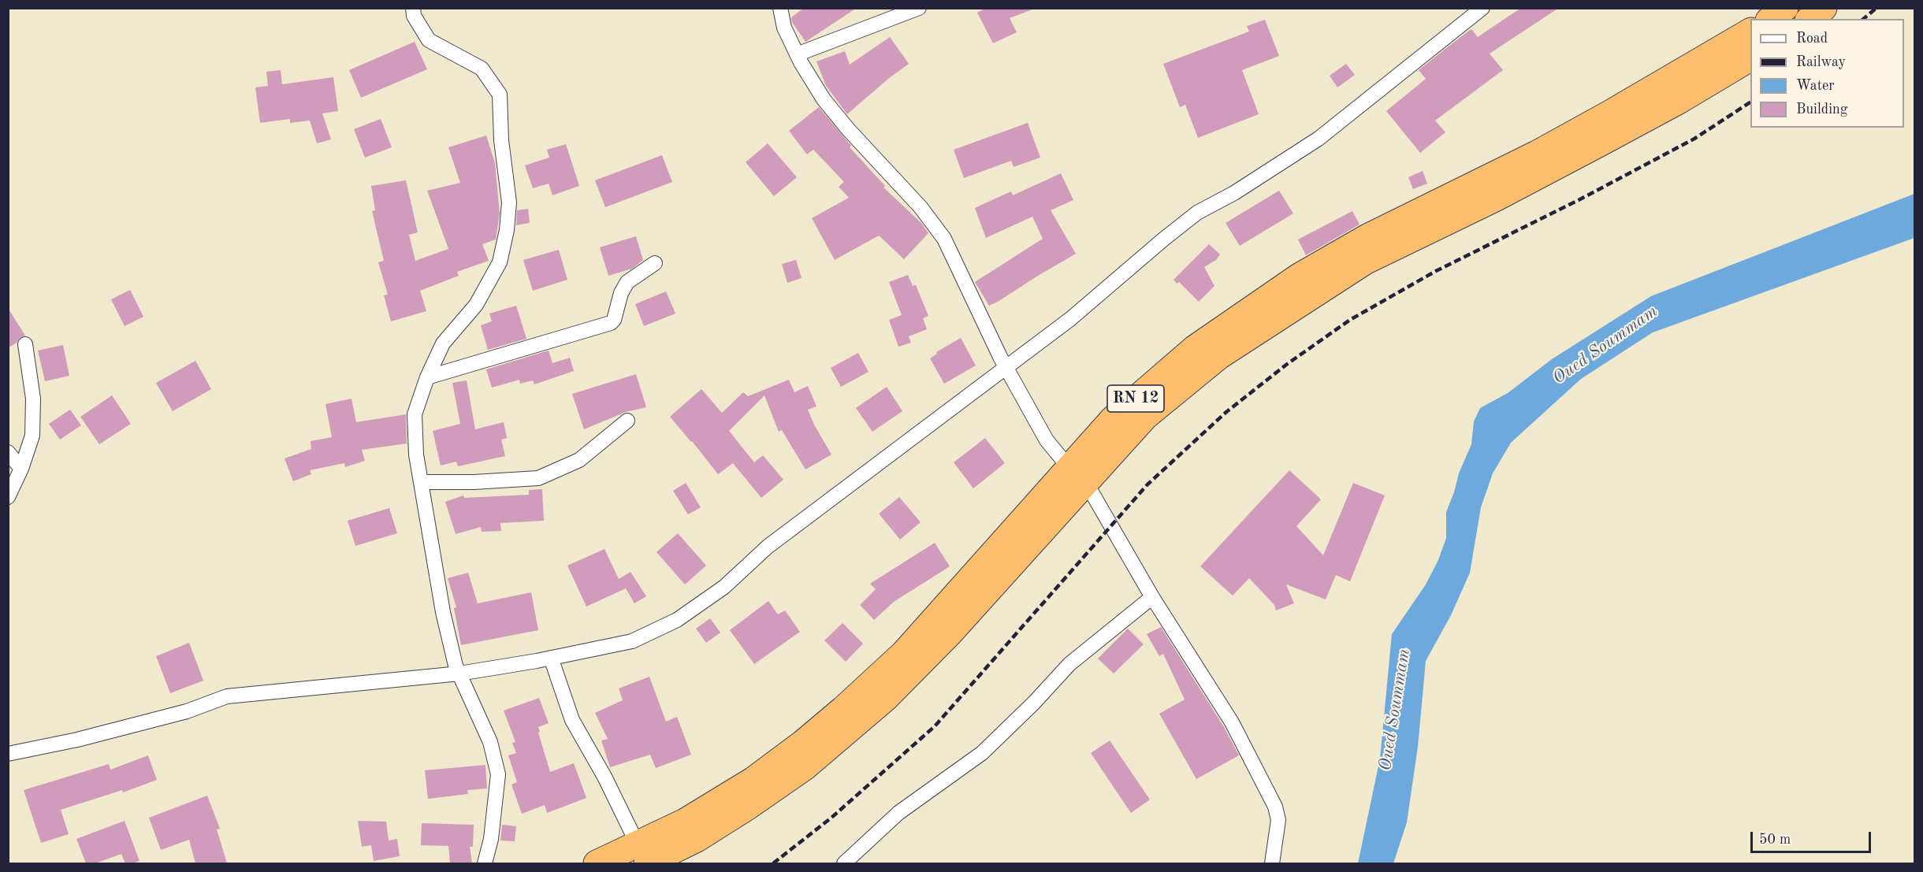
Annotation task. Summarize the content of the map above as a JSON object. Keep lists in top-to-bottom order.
{
  "streets": {
    "highway": ["RN 12"]
  },
  "water": ["Oued Soummam"],
  "legend": [
    "Road",
    "Railway",
    "Water",
    "Building"
  ],
  "scale_bar": "50 m"
}
